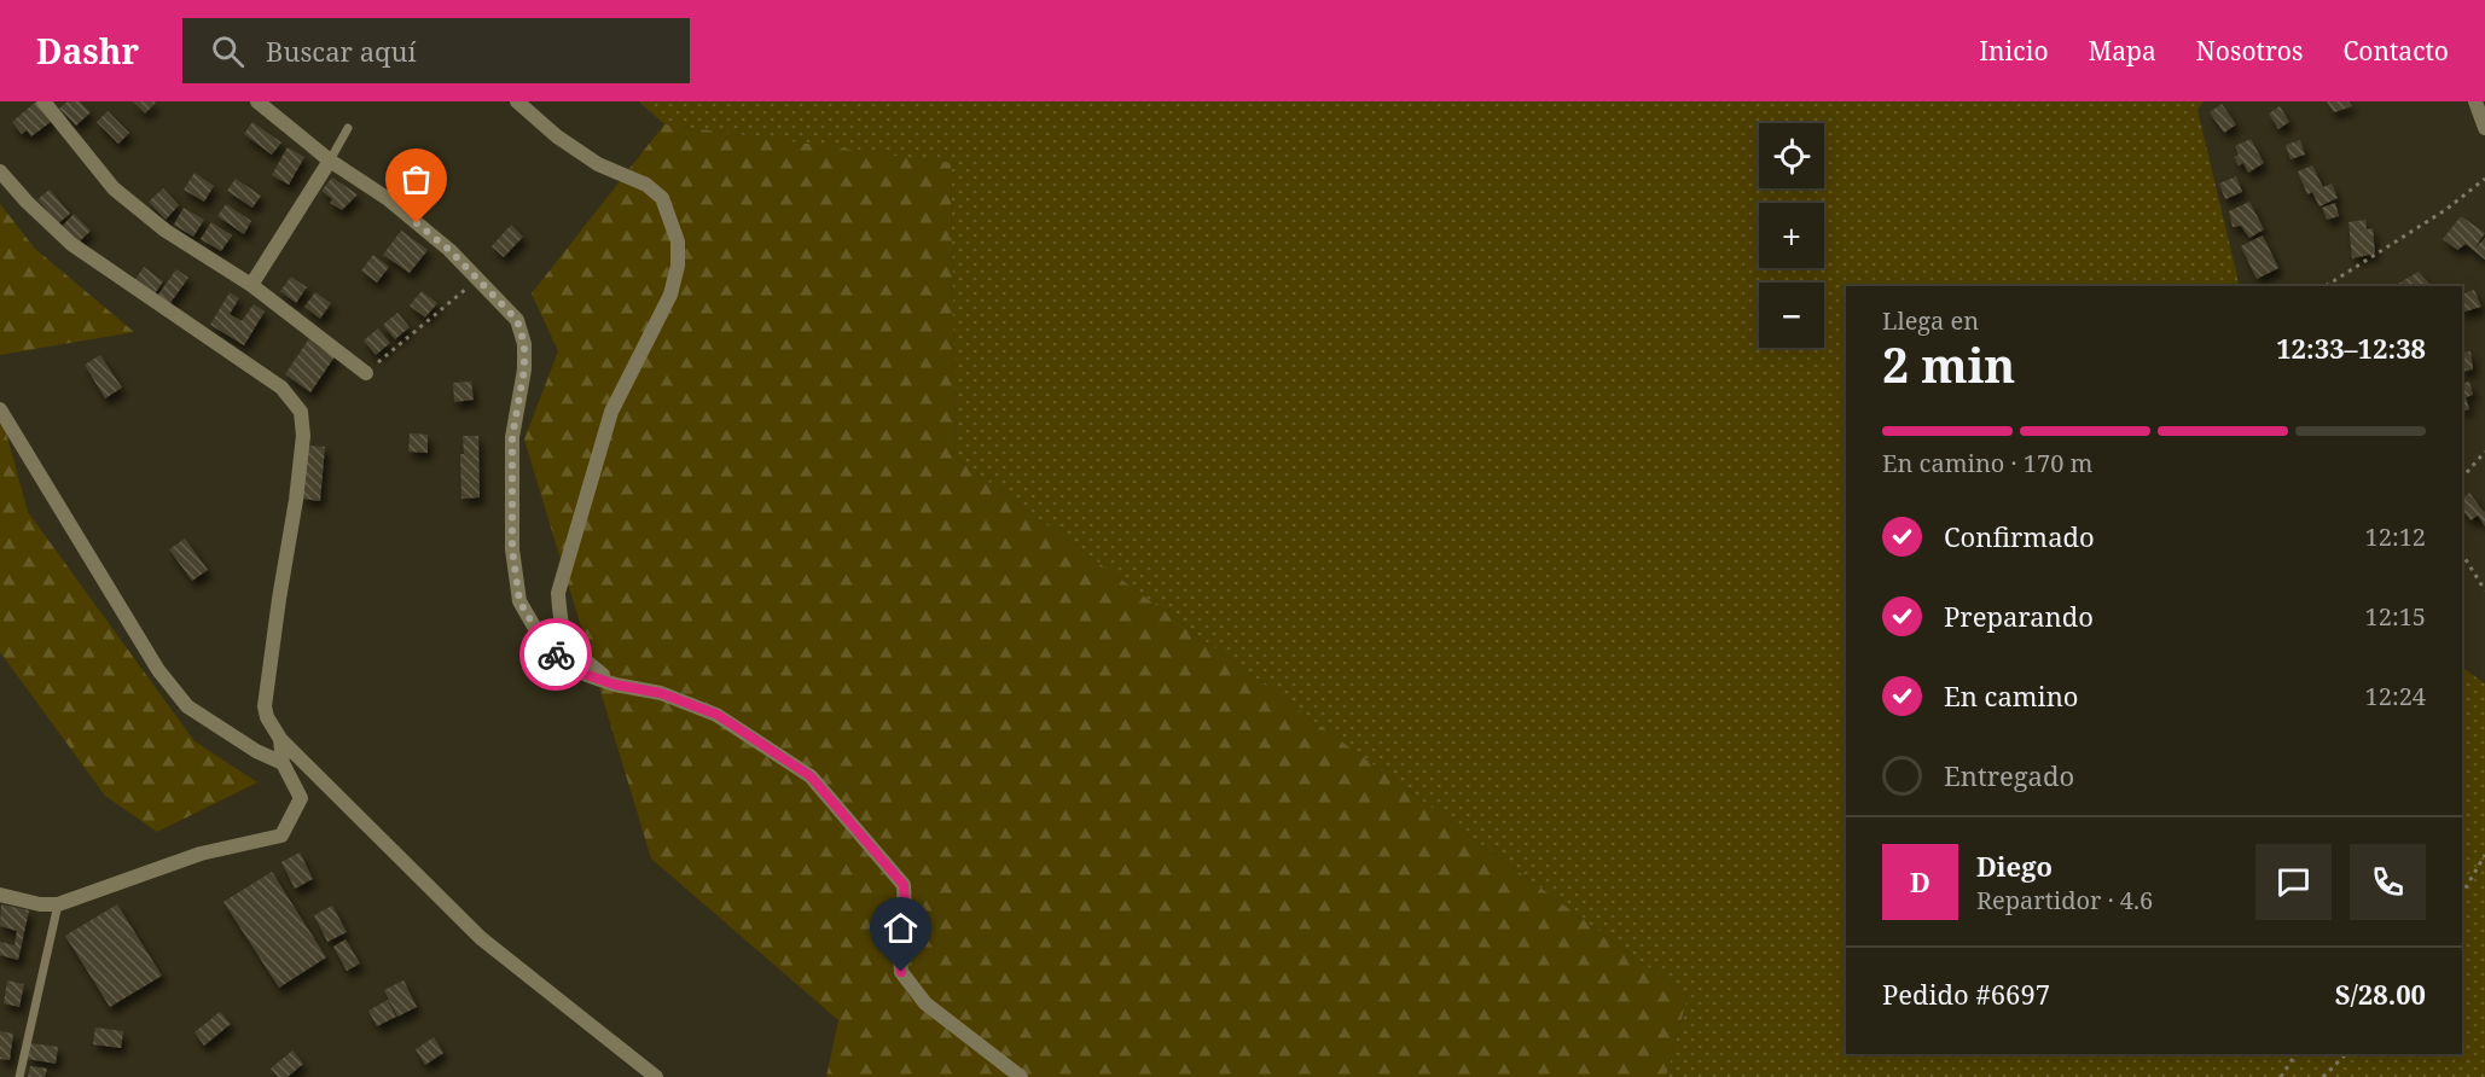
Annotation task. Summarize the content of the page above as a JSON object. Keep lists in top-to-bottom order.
{
  "page": {
    "header": "Dashr",
    "search": "Buscar aquí",
    "nav": [
      "Inicio",
      "Mapa",
      "Nosotros",
      "Contacto"
    ],
    "map_buttons": ["+", "−"],
    "heading": ["2 min", "Llega en", "12:33–12:38"],
    "panel": [
      "Diego",
      "Repartidor · 4.6",
      "Pedido #6697",
      "S/28.00"
    ],
    "bar": "En camino · 170 m",
    "list": [
      ["Confirmado", "12:12"],
      ["Preparando", "12:15"],
      ["En camino", "12:24"],
      "Entregado"
    ],
    "round": "D"
  }
}
